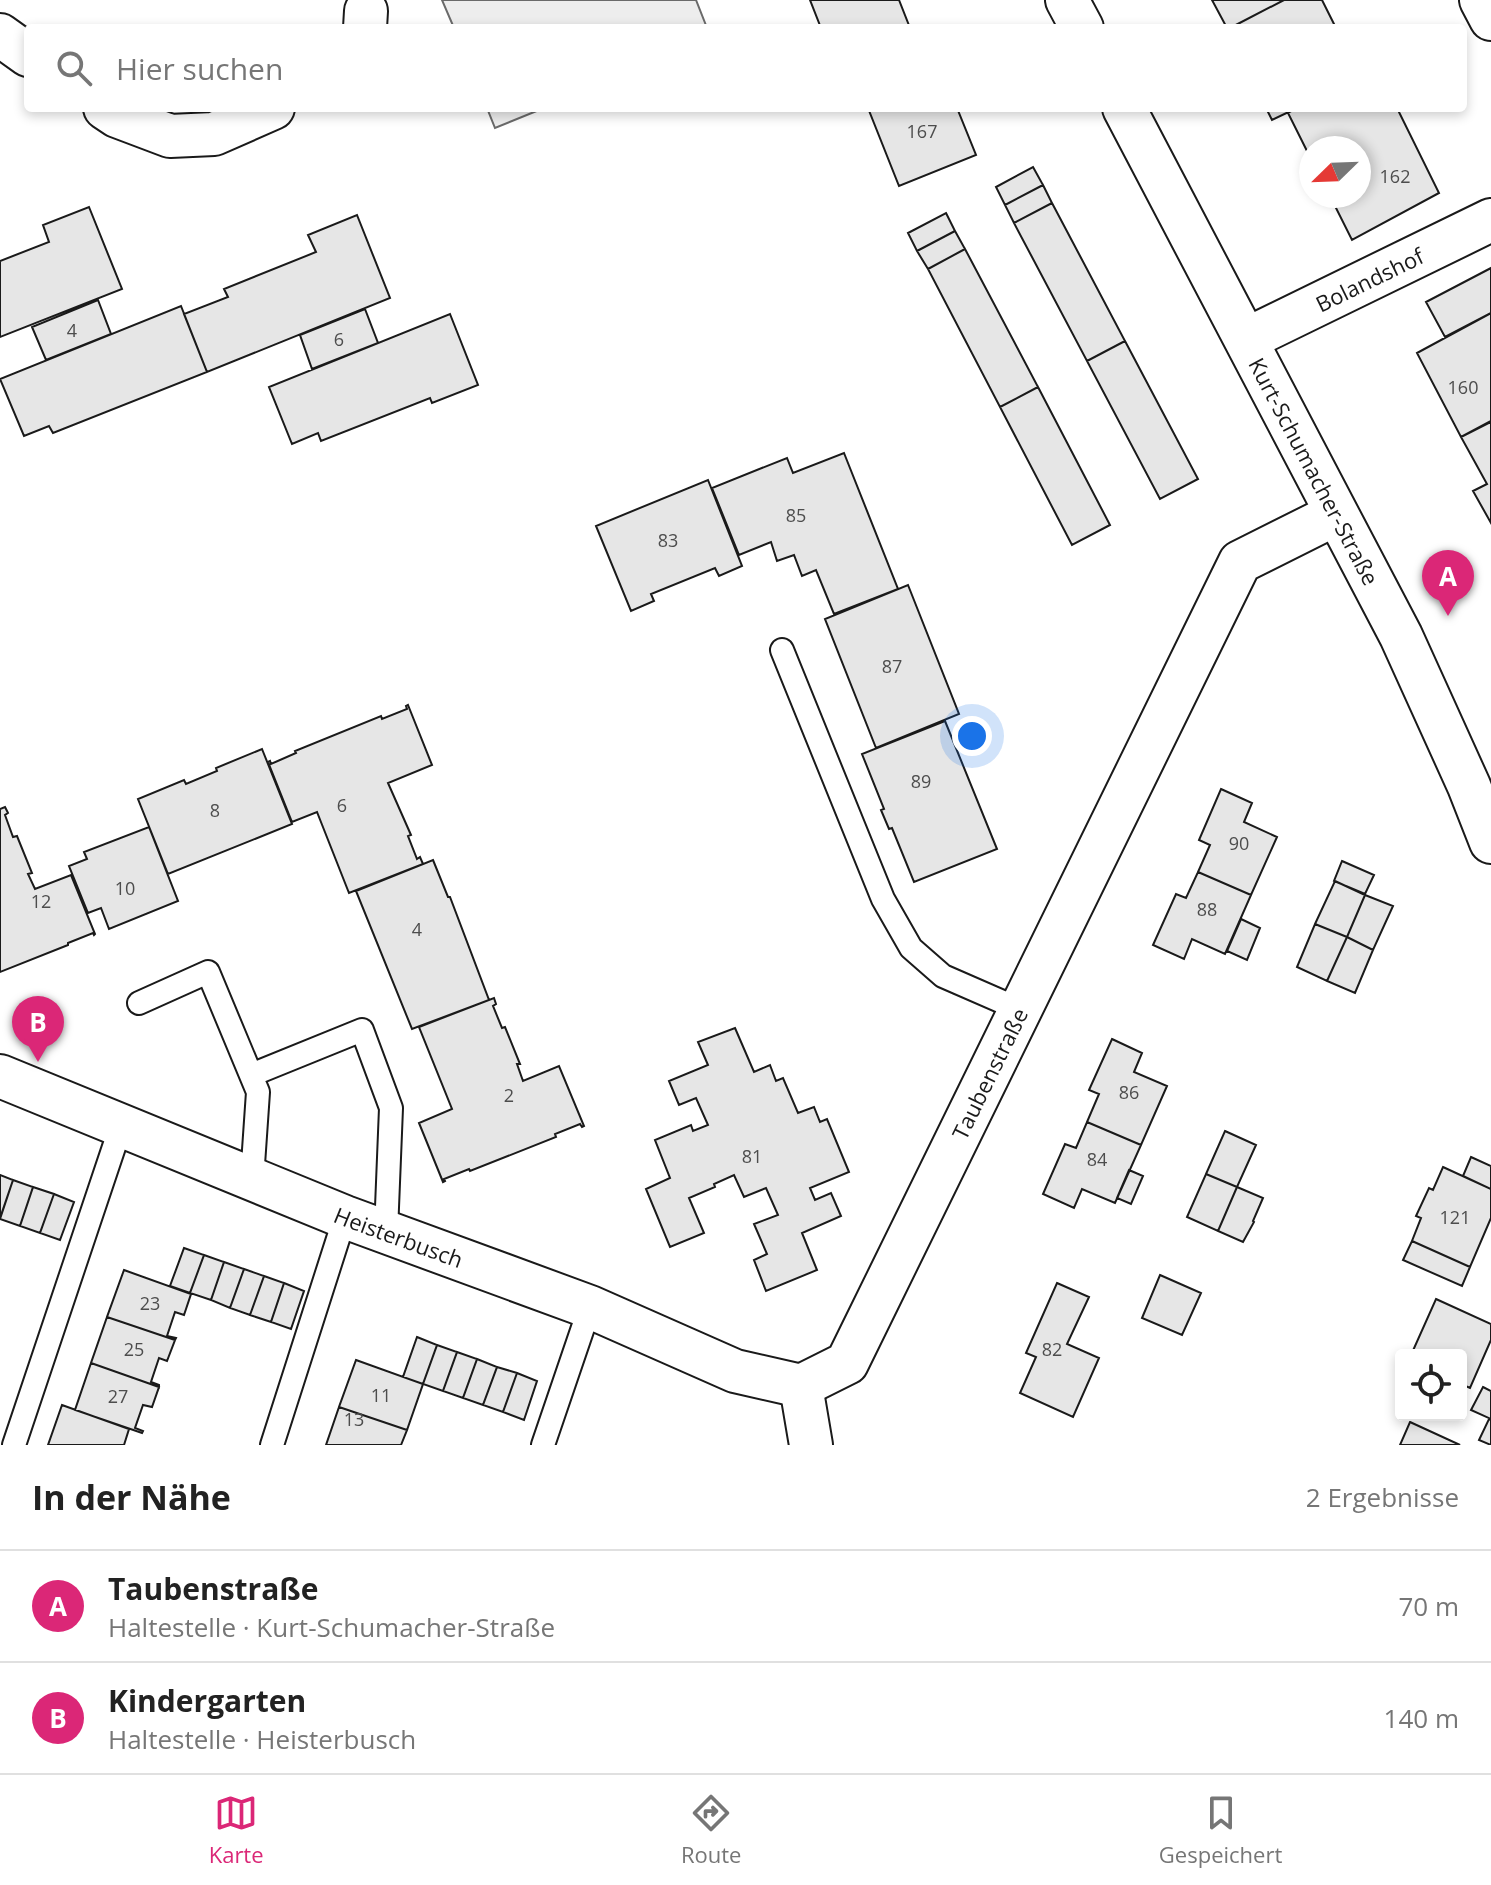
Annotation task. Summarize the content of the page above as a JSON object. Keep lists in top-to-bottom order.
{
  "streets": {
    "street": [
      "Bolandshof",
      "Kurt-Schumacher-Straße",
      "Taubenstraße",
      "Heisterbusch"
    ]
  },
  "crossings": [
    ["Bolandshof", "Kurt-Schumacher-Straße"],
    ["Kurt-Schumacher-Straße", "Taubenstraße"],
    ["Taubenstraße", "Heisterbusch"]
  ],
  "house_numbers": [
    "167",
    "162",
    "4",
    "6",
    "160",
    "85",
    "83",
    "87",
    "89",
    "6",
    "8",
    "90",
    "10",
    "12",
    "88",
    "4",
    "86",
    "2",
    "81",
    "84",
    "121",
    "23",
    "25",
    "82",
    "11",
    "27",
    "13"
  ],
  "north": "bottom left",
  "page": {
    "search": "Hier suchen",
    "pins": ["A", "B"],
    "heading": ["In der Nähe", "2 Ergebnisse"],
    "list": [
      {
        "mark": "A",
        "name": "Taubenstraße",
        "note": "Haltestelle · Kurt-Schumacher-Straße",
        "value": "70 m"
      },
      {
        "mark": "B",
        "name": "Kindergarten",
        "note": "Haltestelle · Heisterbusch",
        "value": "140 m"
      }
    ],
    "nav": ["Karte", "Route", "Gespeichert"]
  }
}
